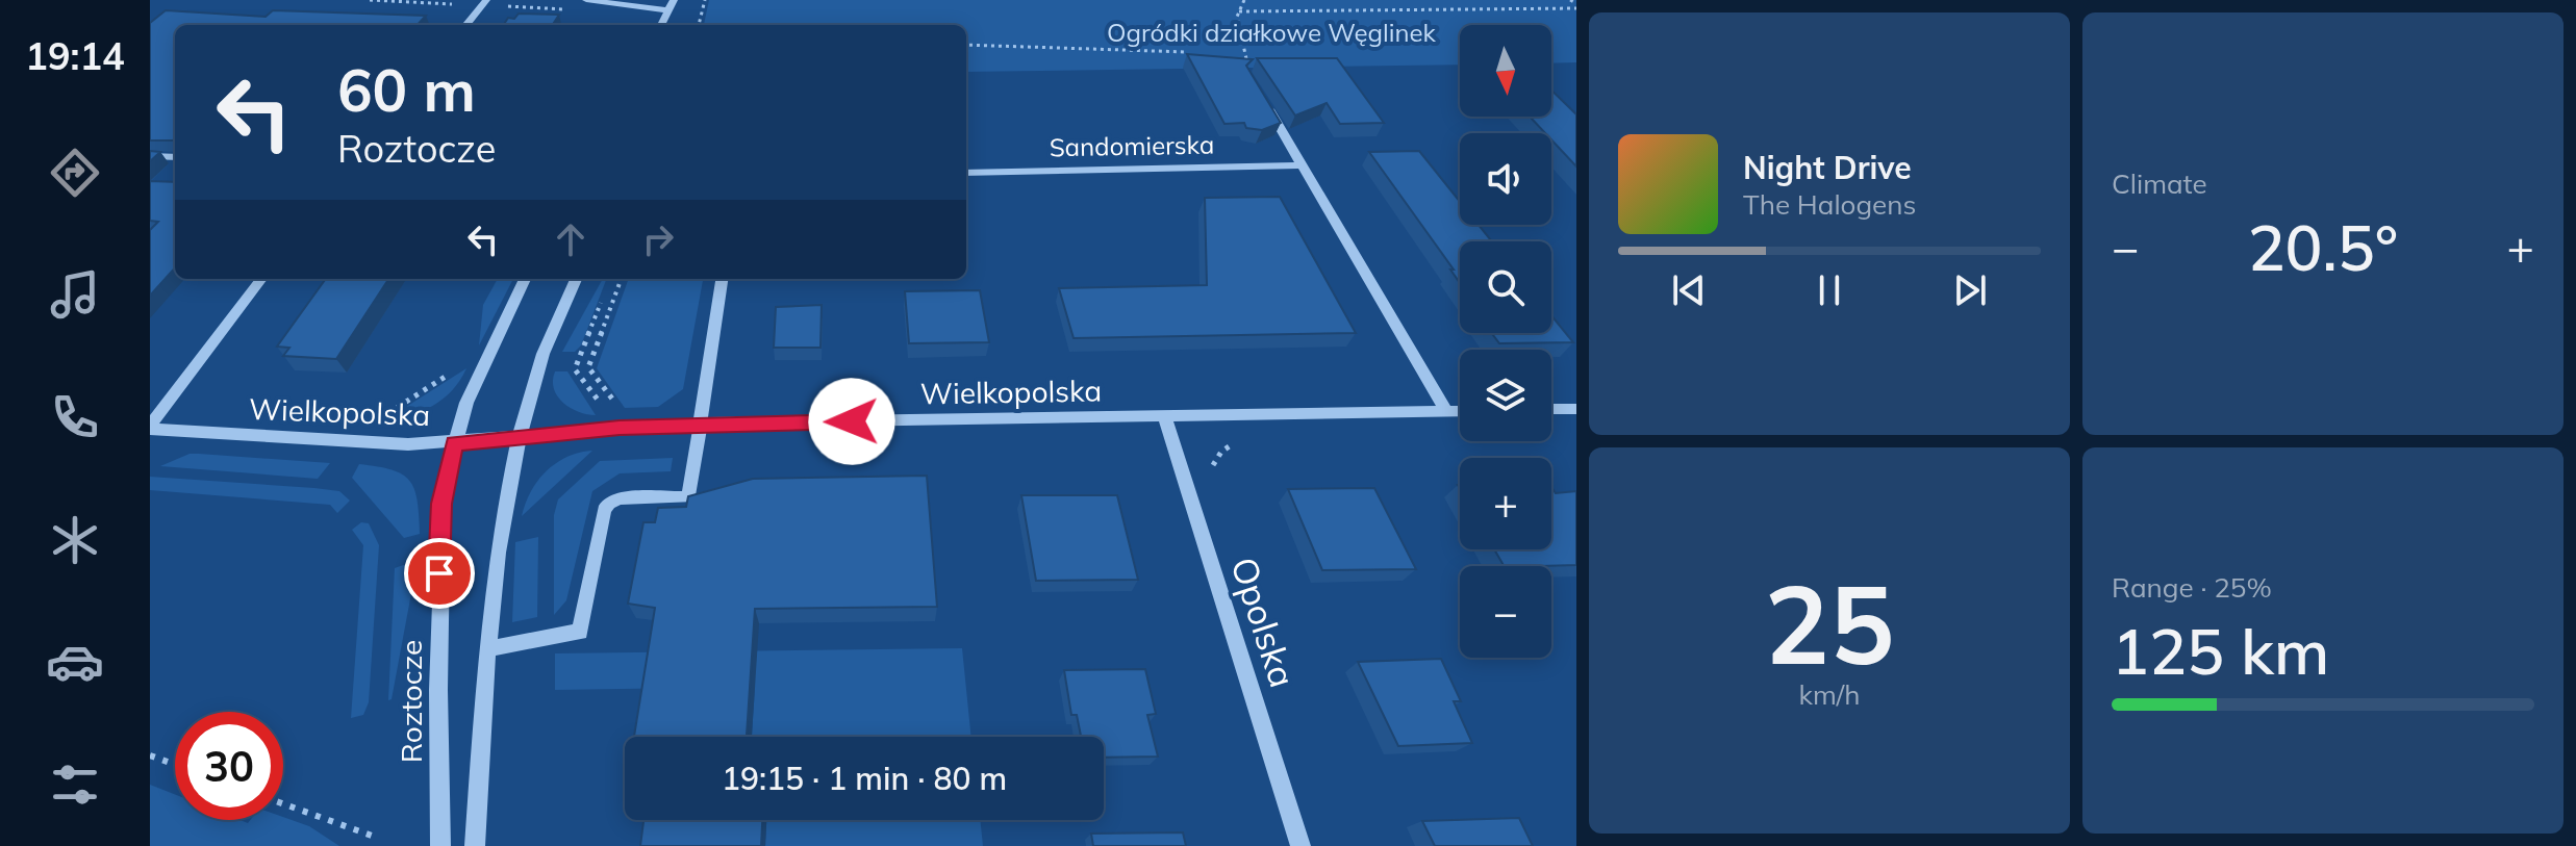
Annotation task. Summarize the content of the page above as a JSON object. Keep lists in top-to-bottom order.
{
  "streets": {
    "street": [
      "Sandomierska",
      "Wielkopolska",
      "Opolska",
      "Roztocze"
    ]
  },
  "crossings": [
    ["Wielkopolska", "Opolska"],
    ["Wielkopolska", "Roztocze"]
  ],
  "parks": ["Ogródki działkowe Węglinek"],
  "north": "bottom",
  "page": {
    "tabs": "19:14",
    "tile": [
      "Climate",
      ["25", "km/h"],
      ["Range · 25%", "125 km"]
    ],
    "map_buttons": ["+", "−"],
    "turn": ["60 m", "Roztocze"],
    "song": ["Night Drive", "The Halogens"],
    "heat": ["−", "20.5°", "+"],
    "limit": "30",
    "trip": "19:15 · 1 min · 80 m"
  }
}
